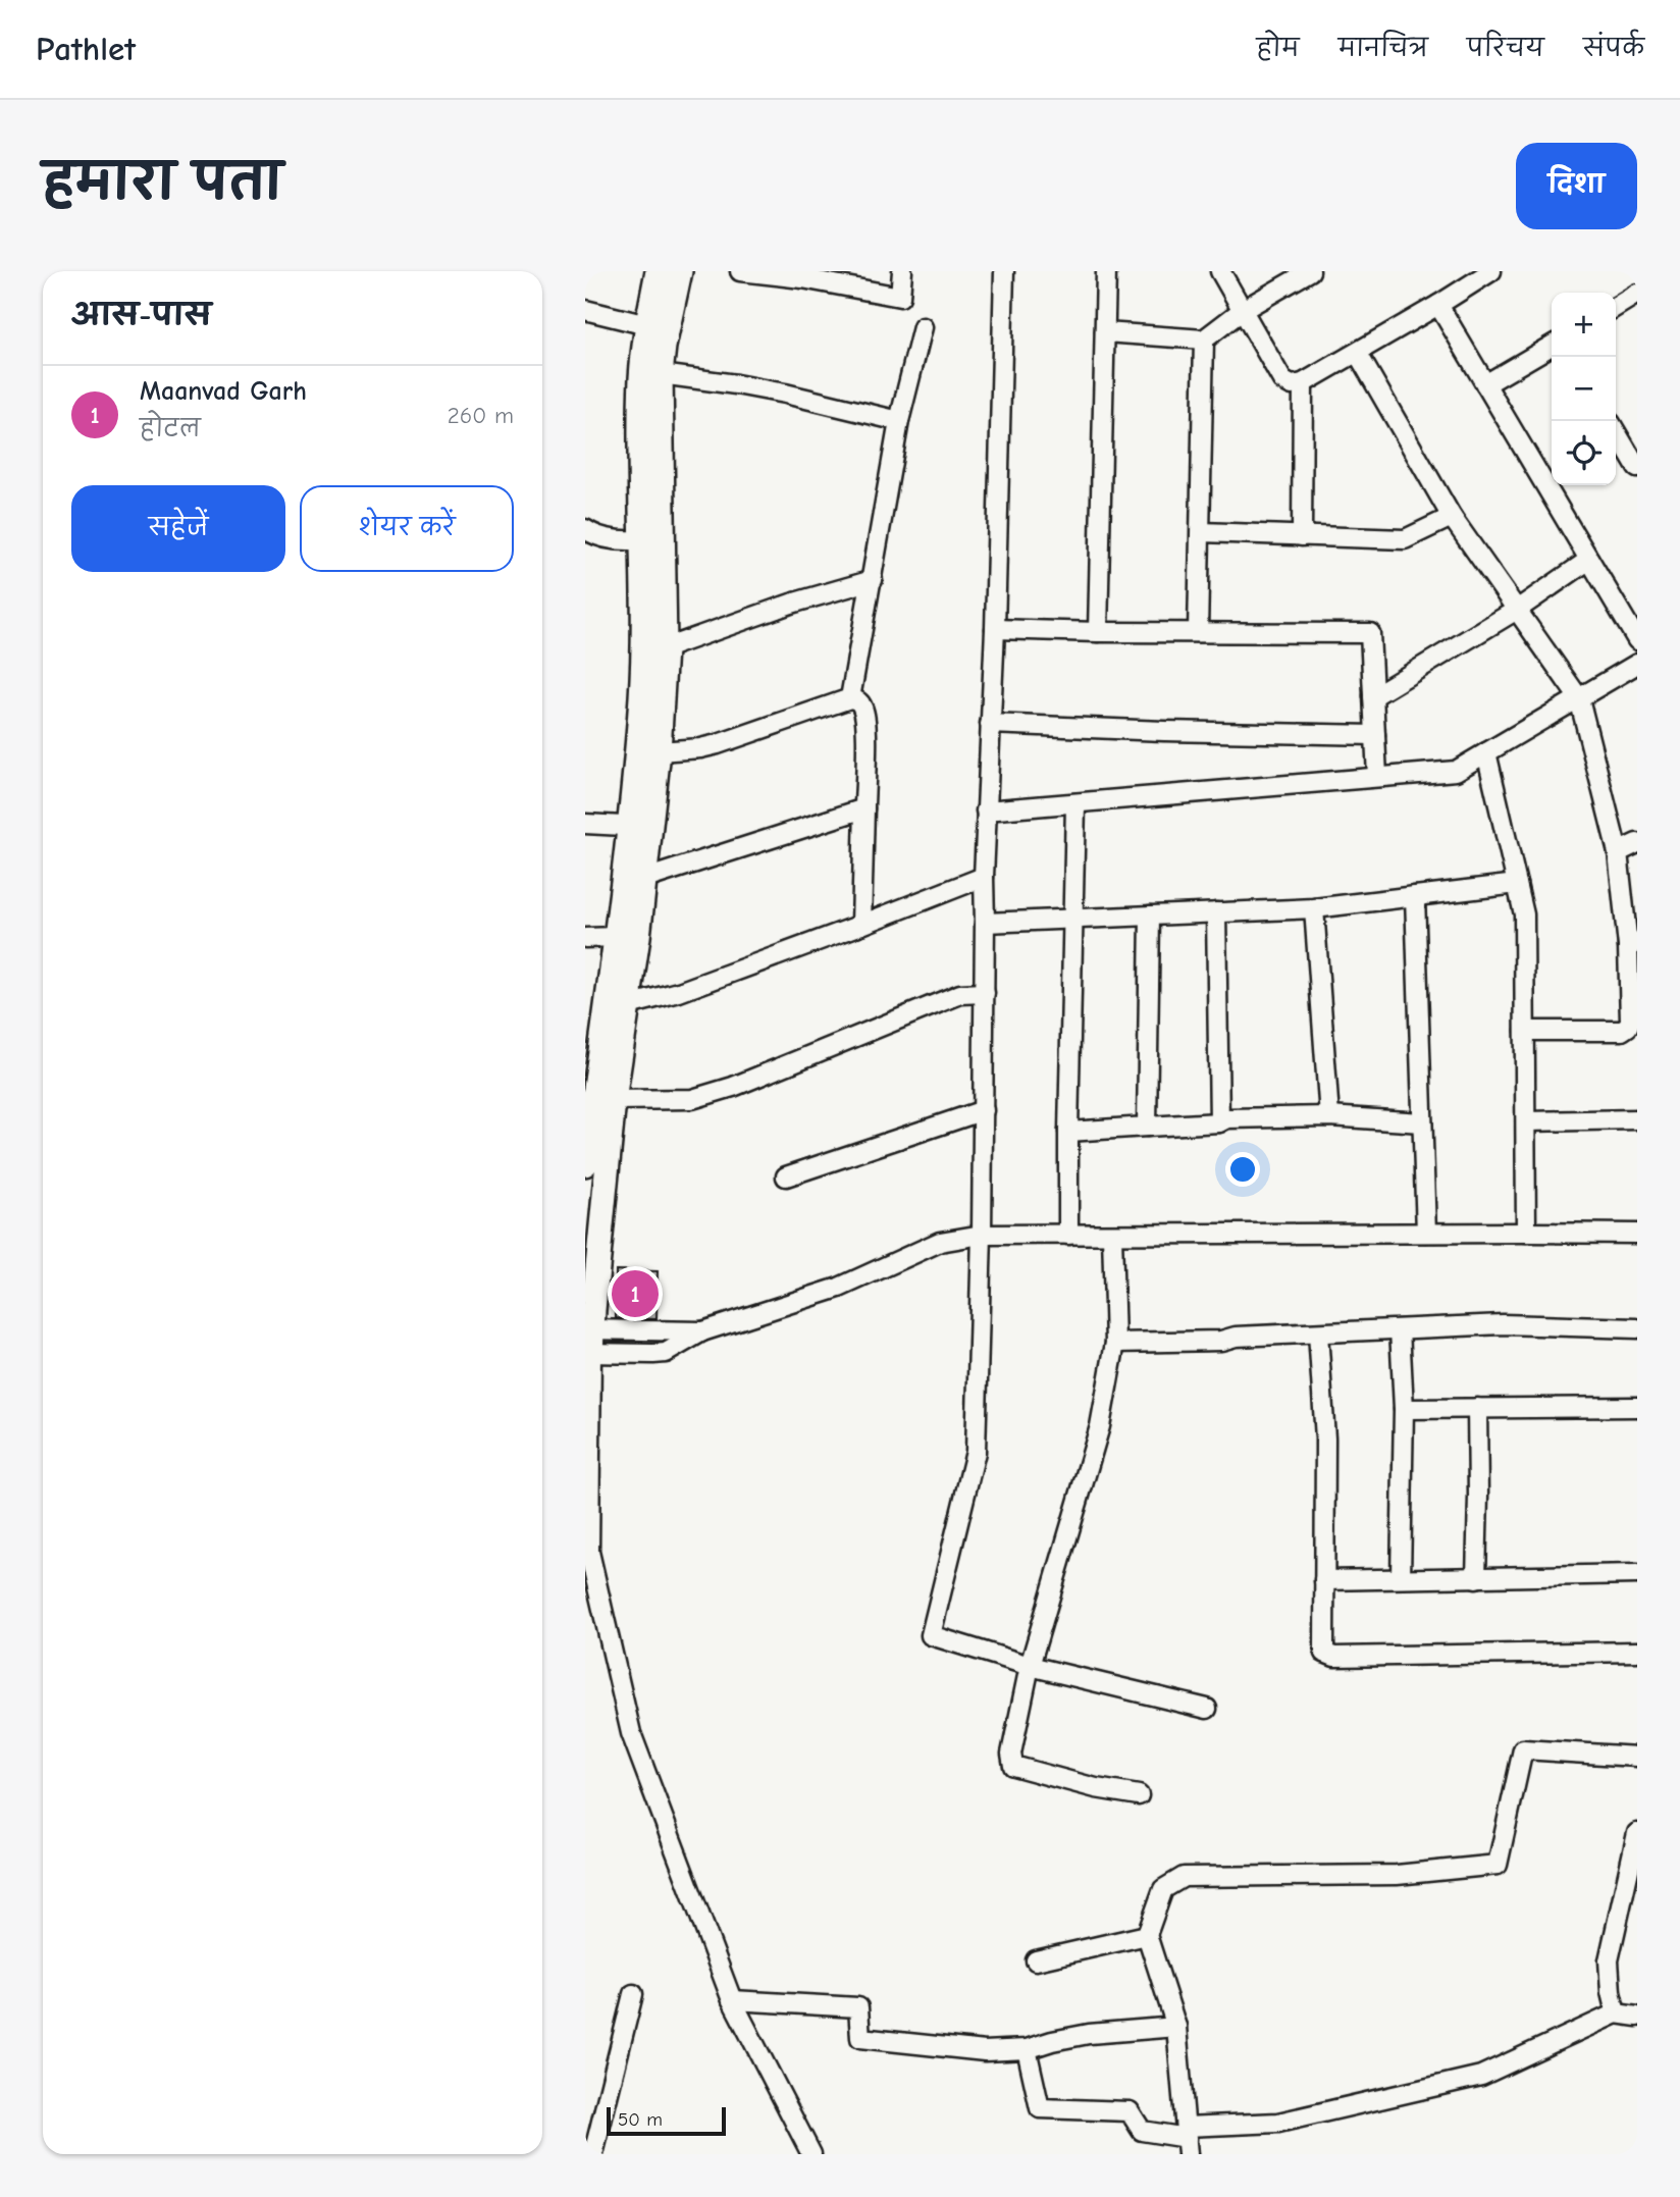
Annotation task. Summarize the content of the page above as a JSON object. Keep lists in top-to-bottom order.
{
  "scale_bar": "50 m",
  "page": {
    "header": "Pathlet",
    "nav": [
      "होम",
      "मानचित्र",
      "परिचय",
      "संपर्क"
    ],
    "title": "हमारा पता",
    "buttons": [
      "दिशा",
      ["सहेजें", "शेयर करें"]
    ],
    "heading": "आस-पास",
    "map_buttons": ["+", "−"],
    "list": [
      {
        "mark": "1",
        "name": "Maanvad Garh",
        "note": "होटल",
        "value": "260 m"
      }
    ],
    "pins": "1",
    "scale": "50 m"
  }
}
